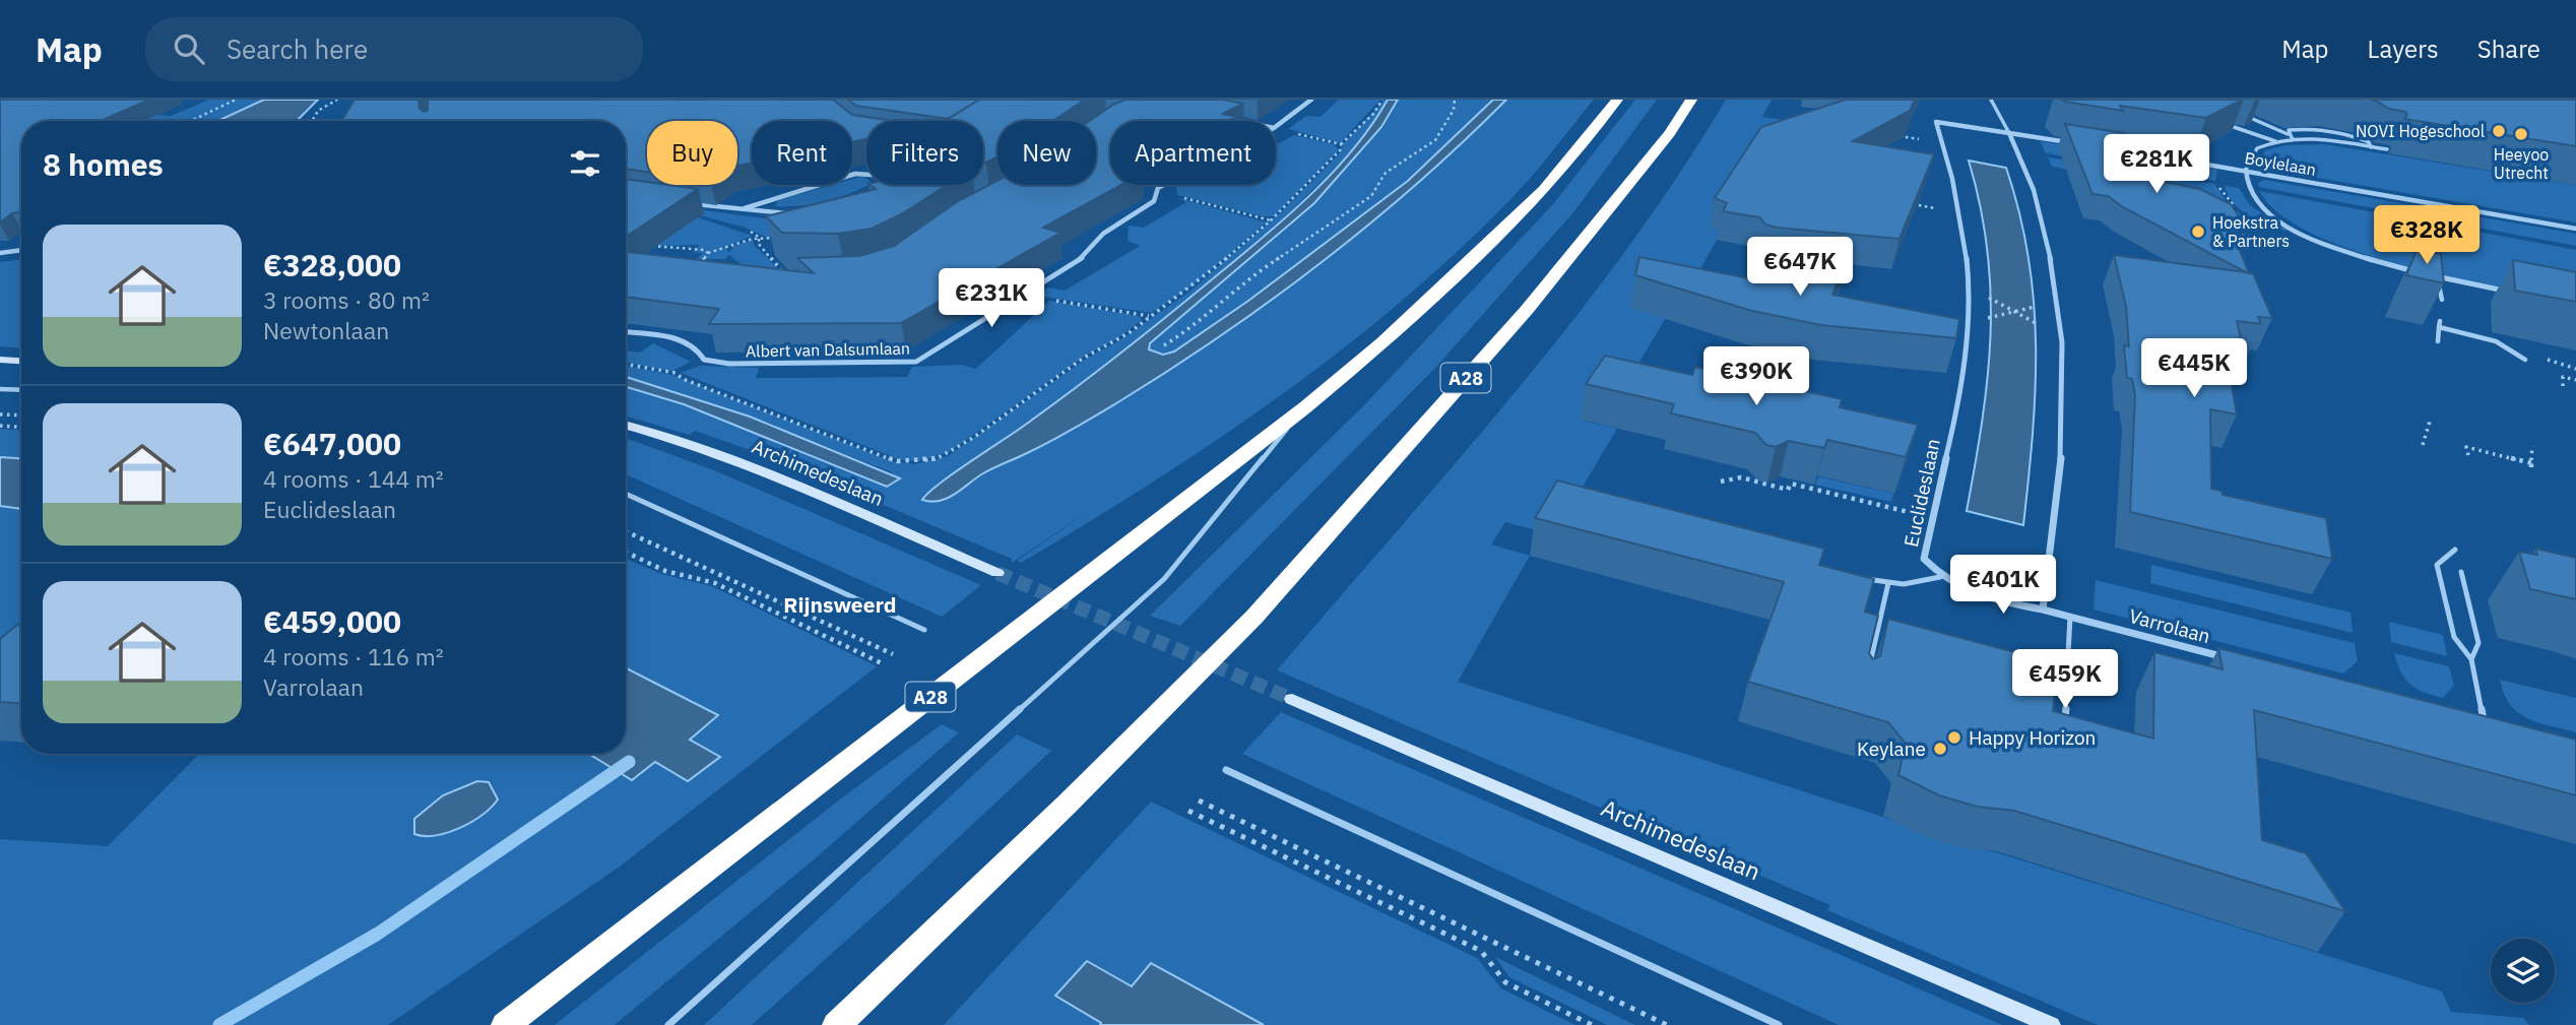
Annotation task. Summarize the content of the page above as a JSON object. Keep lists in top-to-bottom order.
{
  "streets": {
    "highway": ["A28"],
    "main road": ["Archimedeslaan"],
    "street": [
      "Boylelaan",
      "Albert van Dalsumlaan",
      "Euclideslaan",
      "Varrolaan"
    ]
  },
  "districts": ["Rijnsweerd"],
  "places": [
    "NOVI Hogeschool",
    "Heeyoo Utrecht",
    "Hoekstra & Partners",
    "Happy Horizon",
    "Keylane"
  ],
  "page": {
    "header": "Map",
    "search": "Search here",
    "nav": ["Map", "Layers", "Share"],
    "chip": [
      "Buy",
      "Rent",
      "Filters",
      "New",
      "Apartment"
    ],
    "heading": "8 homes",
    "price": [
      "€281K",
      "€328K",
      "€647K",
      "€231K",
      "€445K",
      "€390K",
      "€401K",
      "€459K"
    ],
    "list": [
      {
        "name": "€328,000",
        "note": "3 rooms · 80 m² · Newtonlaan"
      },
      {
        "name": "€647,000",
        "note": "4 rooms · 144 m² · Euclideslaan"
      },
      {
        "name": "€459,000",
        "note": "4 rooms · 116 m² · Varrolaan"
      }
    ]
  }
}
